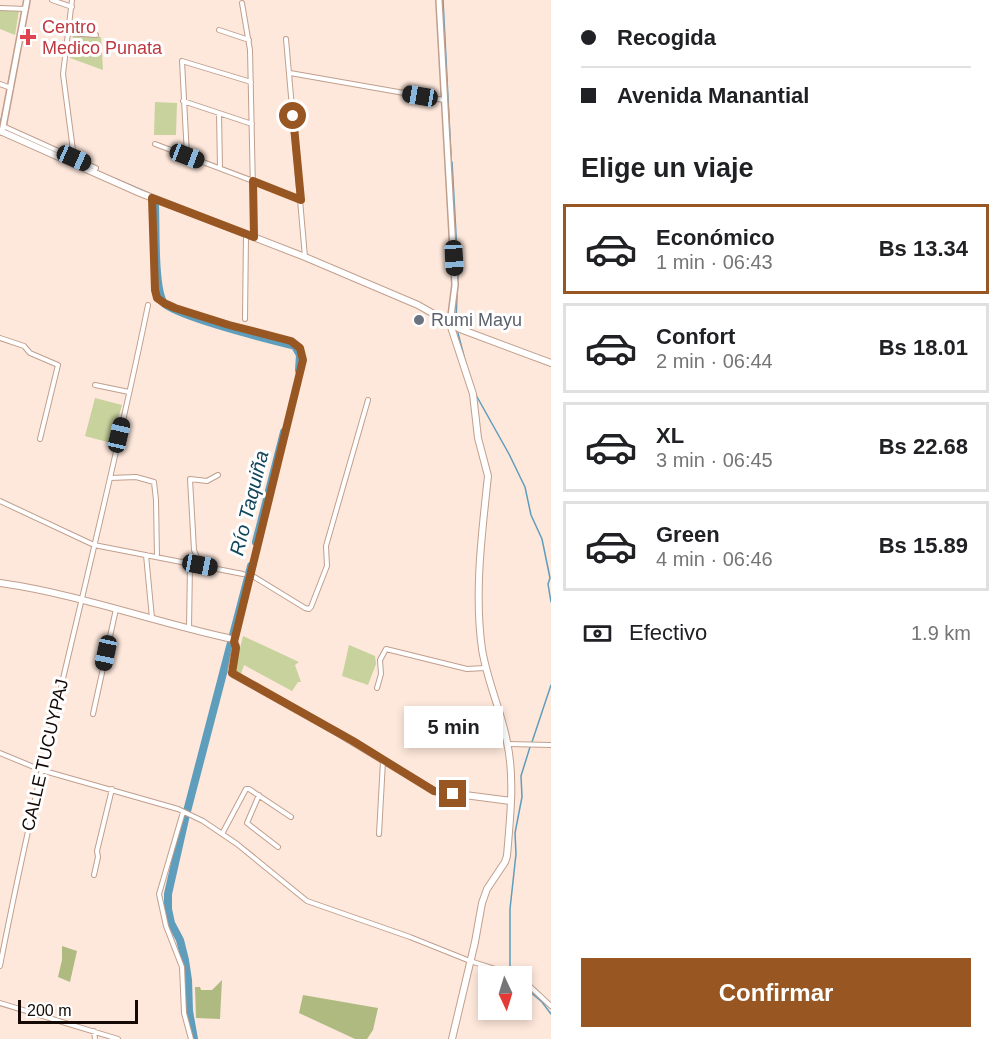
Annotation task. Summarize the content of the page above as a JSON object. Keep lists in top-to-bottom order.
{
  "streets": {
    "street": ["CALLE TUCUYPAJ"]
  },
  "water": ["Río Taquiña"],
  "places": {
    "health": ["Centro Medico Punata"],
    "other": ["Rumi Mayu"]
  },
  "scale_bar": "200 m",
  "north": "bottom",
  "page": {
    "banner": ["Recogida", "Avenida Manantial"],
    "heading": "Elige un viaje",
    "list": [
      {
        "name": "Económico",
        "note": "1 min · 06:43",
        "value": "Bs 13.34"
      },
      {
        "name": "Confort",
        "note": "2 min · 06:44",
        "value": "Bs 18.01"
      },
      {
        "name": "XL",
        "note": "3 min · 06:45",
        "value": "Bs 22.68"
      },
      {
        "name": "Green",
        "note": "4 min · 06:46",
        "value": "Bs 15.89"
      }
    ],
    "pay": ["Efectivo", "1.9 km"],
    "bubble": "5 min",
    "buttons": "Confirmar",
    "scale": "200 m"
  }
}
